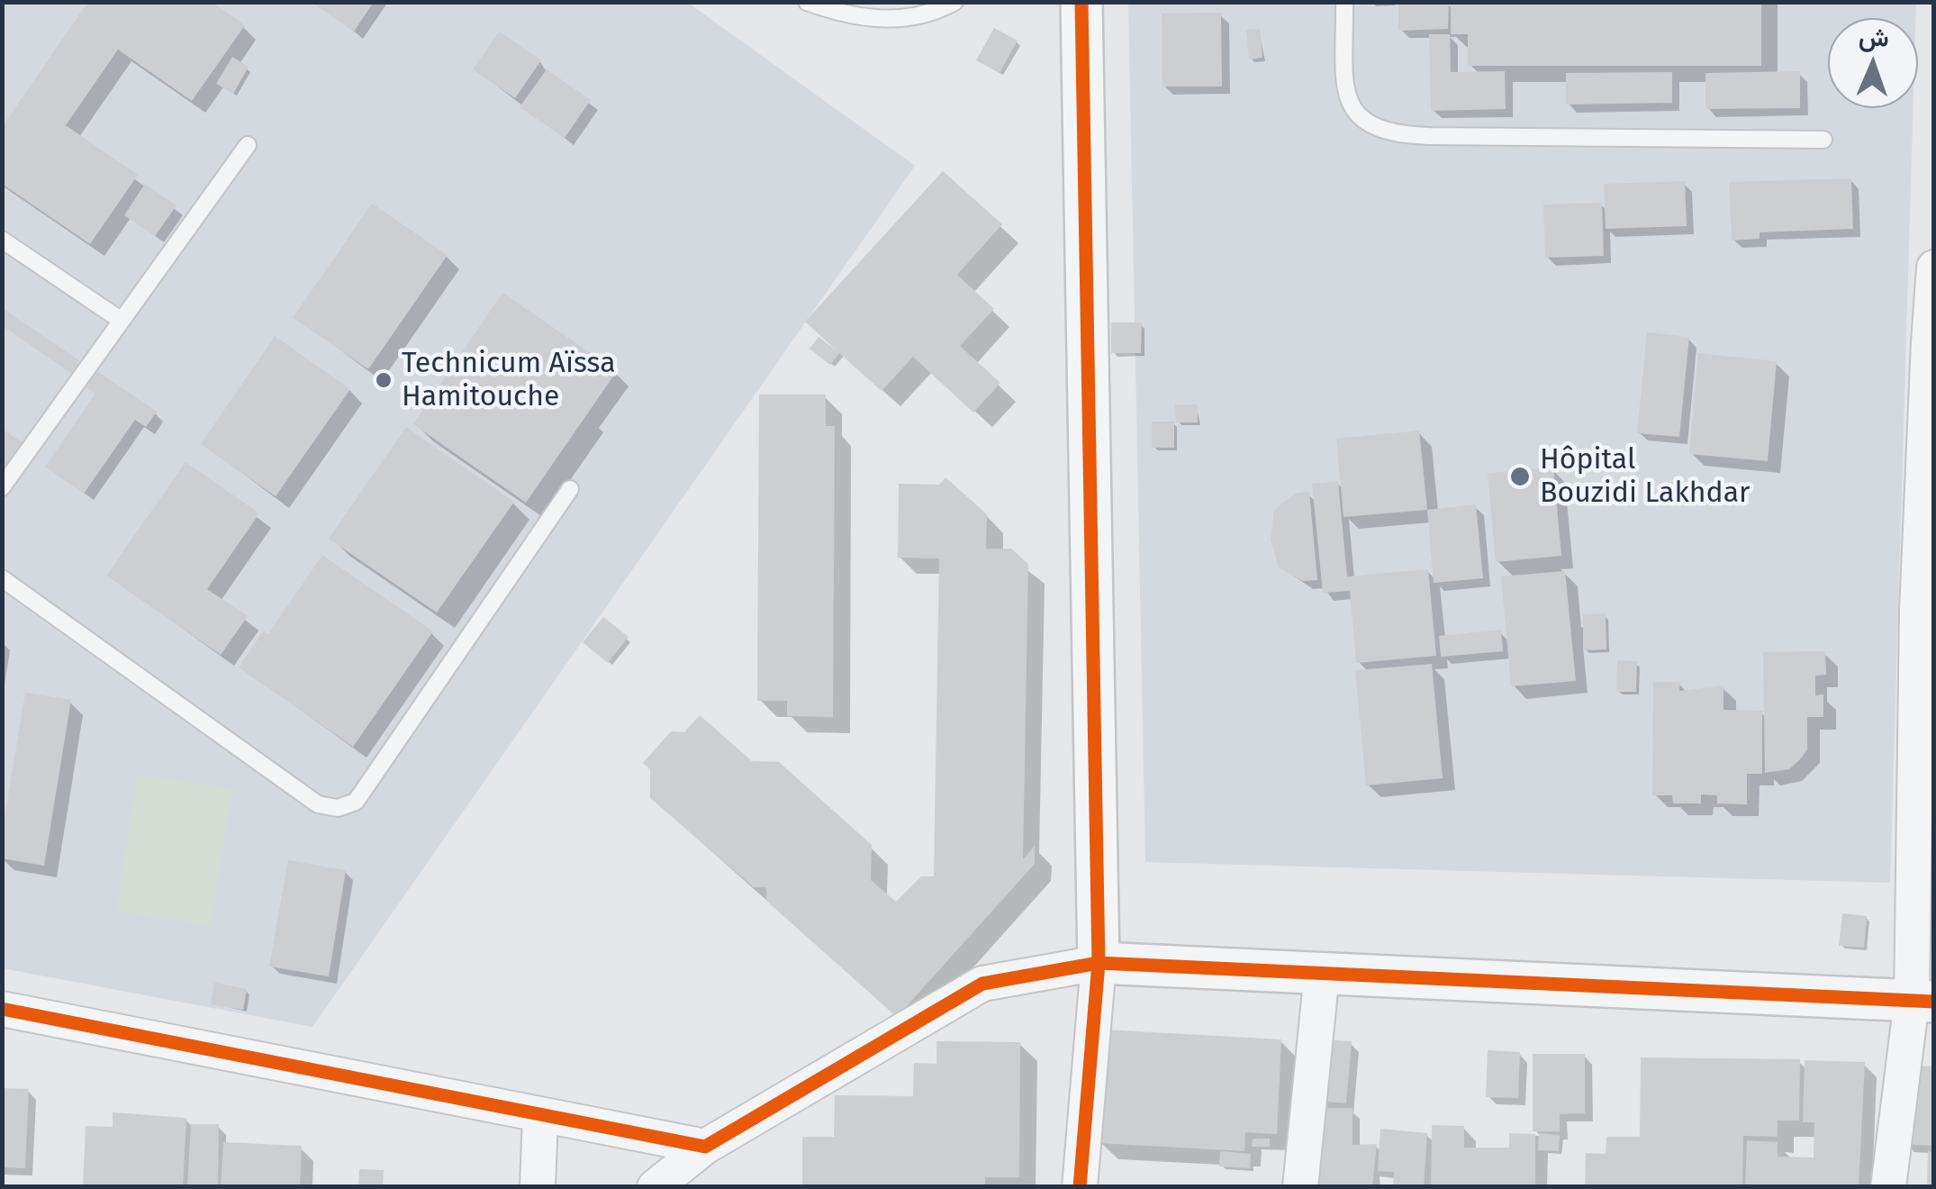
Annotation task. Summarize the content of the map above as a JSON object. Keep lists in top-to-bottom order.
{
  "places": ["Technicum Aïssa Hamitouche", "Hôpital Bouzidi Lakhdar"],
  "north": "top"
}
